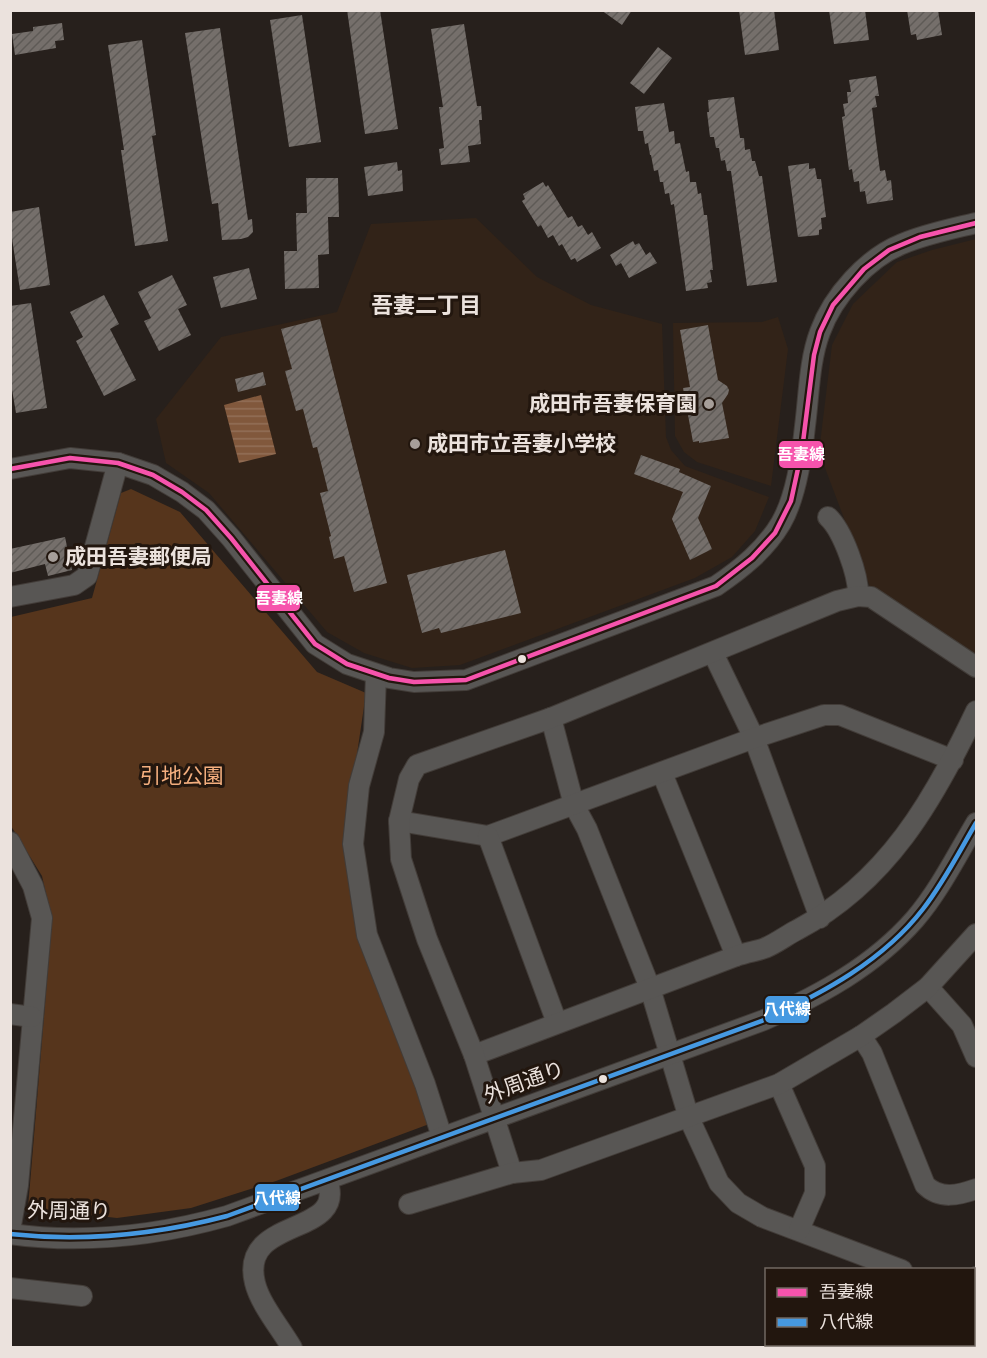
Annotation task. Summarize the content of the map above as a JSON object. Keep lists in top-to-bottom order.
{
  "streets": {
    "street": ["外周通り"]
  },
  "districts": ["吾妻二丁目"],
  "parks": ["引地公園"],
  "places": ["成田市吾妻保育園", "成田市立吾妻小学校", "成田吾妻郵便局"],
  "lines": ["transit line 吾妻線", "transit line 八代線"],
  "legend": ["吾妻線", "八代線"]
}
